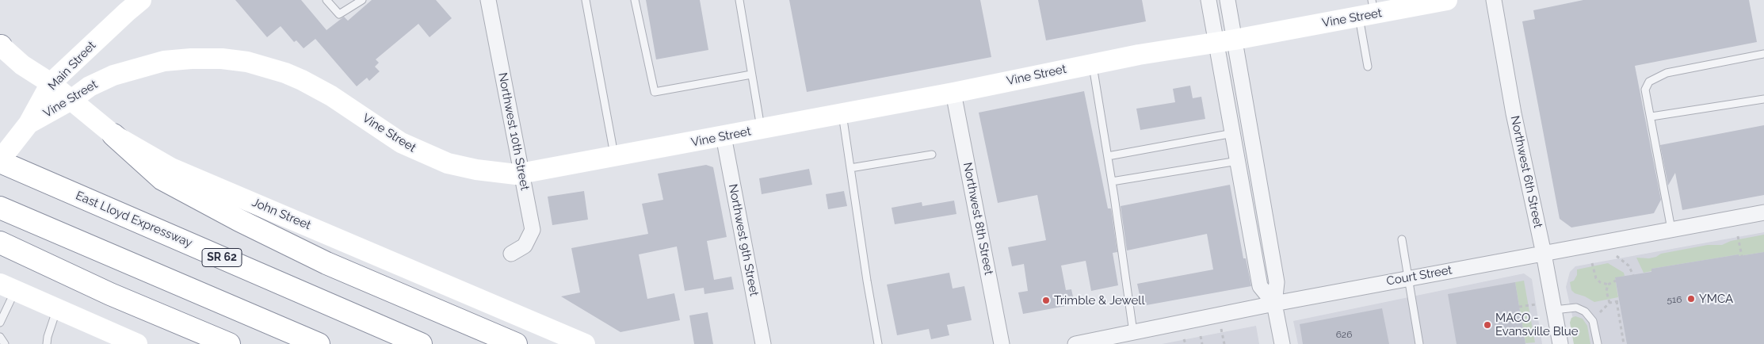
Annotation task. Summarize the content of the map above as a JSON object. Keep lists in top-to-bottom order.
{
  "streets": {
    "highway": ["East Lloyd Expressway", "SR 62"],
    "main road": ["Vine Street", "Main Street", "John Street"],
    "street": [
      "Northwest 10th Street",
      "Northwest 6th Street",
      "Northwest 8th Street",
      "Northwest 9th Street",
      "Court Street"
    ]
  },
  "crossings": [
    ["Vine Street", "Main Street"],
    ["Vine Street", "Northwest 10th Street"],
    ["Vine Street", "John Street"],
    ["Vine Street", "Northwest 8th Street"],
    ["Vine Street", "Northwest 9th Street"],
    ["Main Street", "John Street"],
    ["Main Street", "East Lloyd Expressway"],
    ["Northwest 6th Street", "Court Street"]
  ],
  "places": ["YMCA", "Trimble & Jewell", "MACO - Evansville Blue"],
  "house_numbers": ["516", "626"]
}
